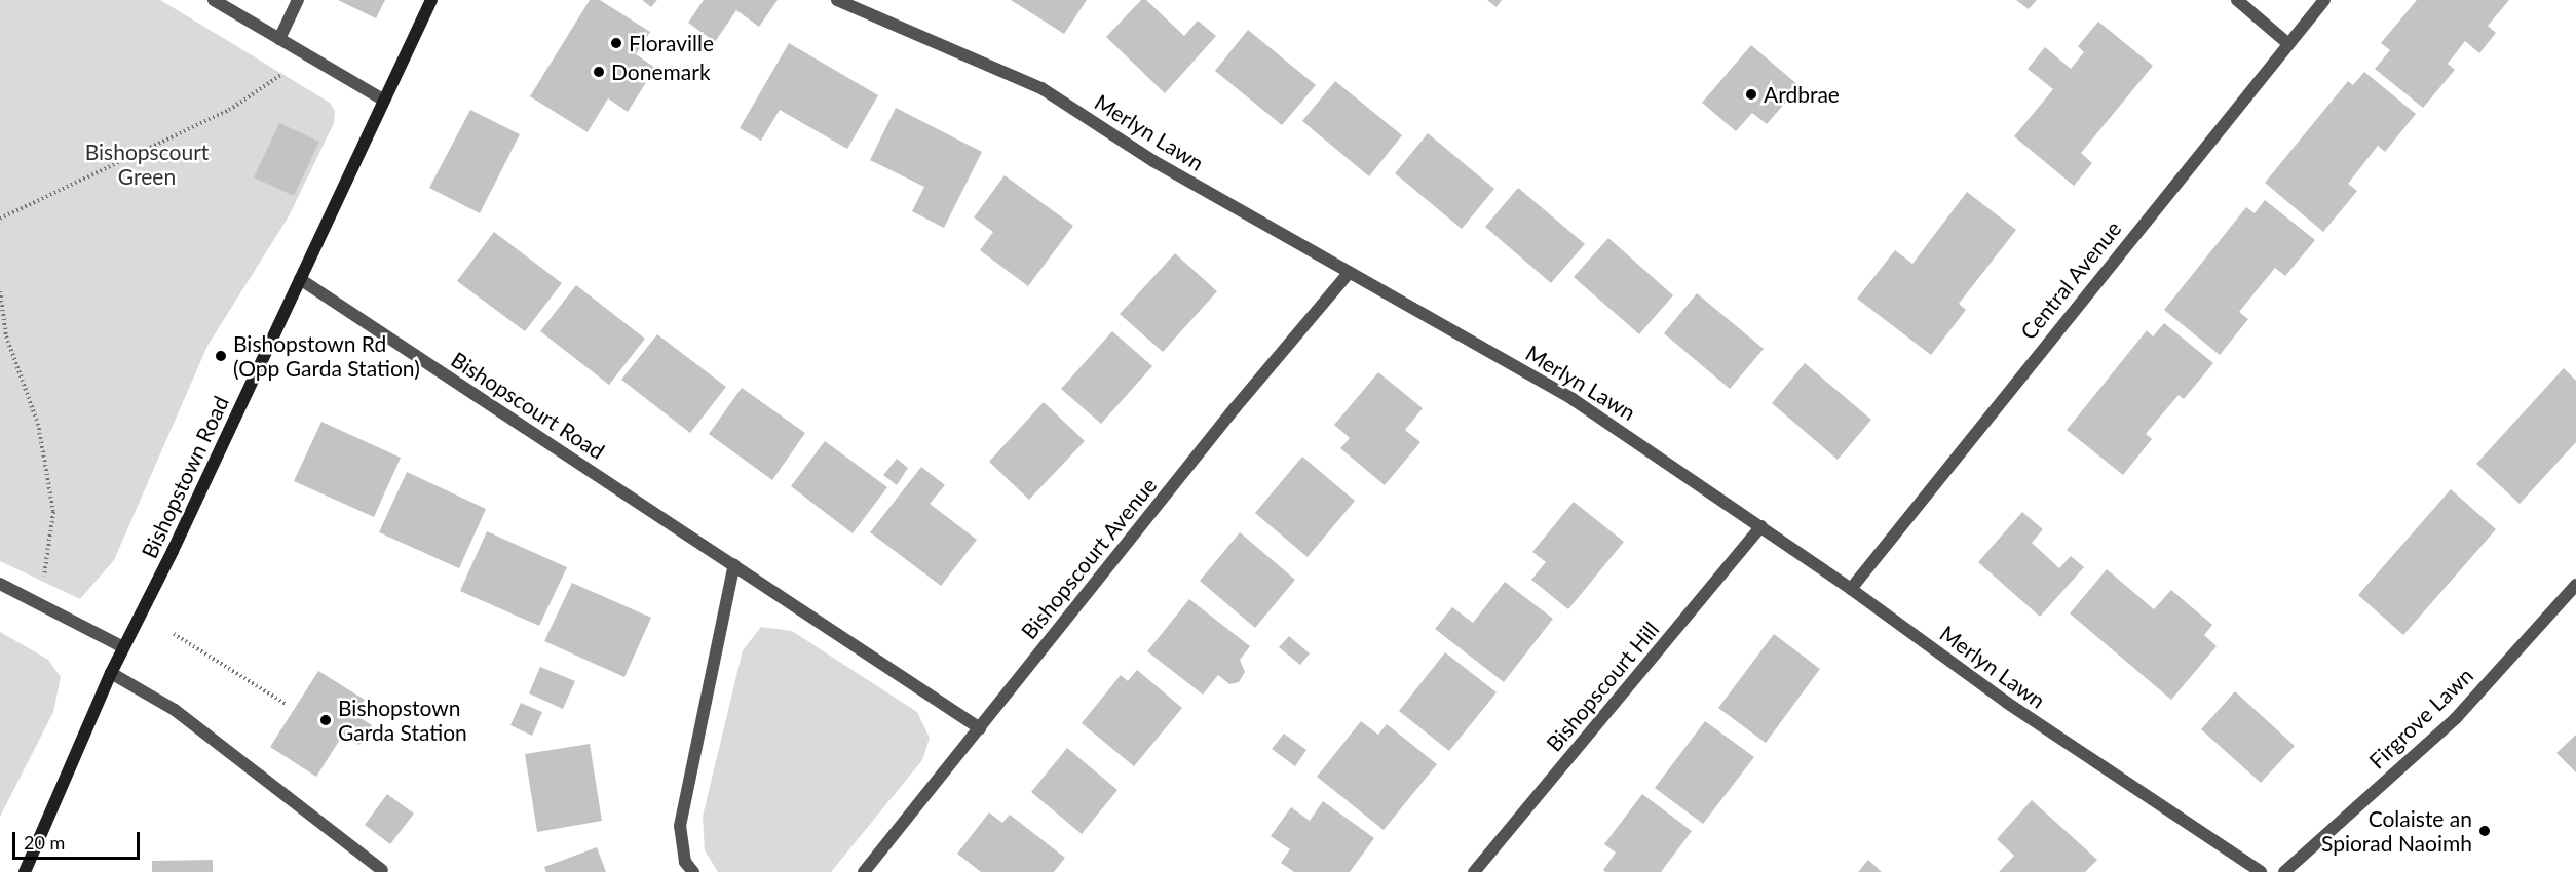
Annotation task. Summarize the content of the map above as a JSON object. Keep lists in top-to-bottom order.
{
  "streets": {
    "main road": ["Bishopstown Road"],
    "street": [
      "Merlyn Lawn",
      "Central Avenue",
      "Bishopscourt Road",
      "Bishopscourt Avenue",
      "Bishopscourt Hill",
      "Firgrove Lawn"
    ]
  },
  "crossings": [
    ["Merlyn Lawn", "Central Avenue"],
    ["Merlyn Lawn", "Bishopscourt Avenue"],
    ["Merlyn Lawn", "Bishopscourt Hill"],
    ["Bishopscourt Road", "Bishopstown Road"],
    ["Bishopscourt Road", "Bishopscourt Avenue"]
  ],
  "parks": ["Bishopscourt Green"],
  "places": [
    "Floraville",
    "Donemark",
    "Ardbrae",
    "Bishopstown Rd (Opp Garda Station)",
    "Bishopstown Garda Station",
    "Colaiste an Spiorad Naoimh"
  ],
  "scale_bar": "20 m"
}
